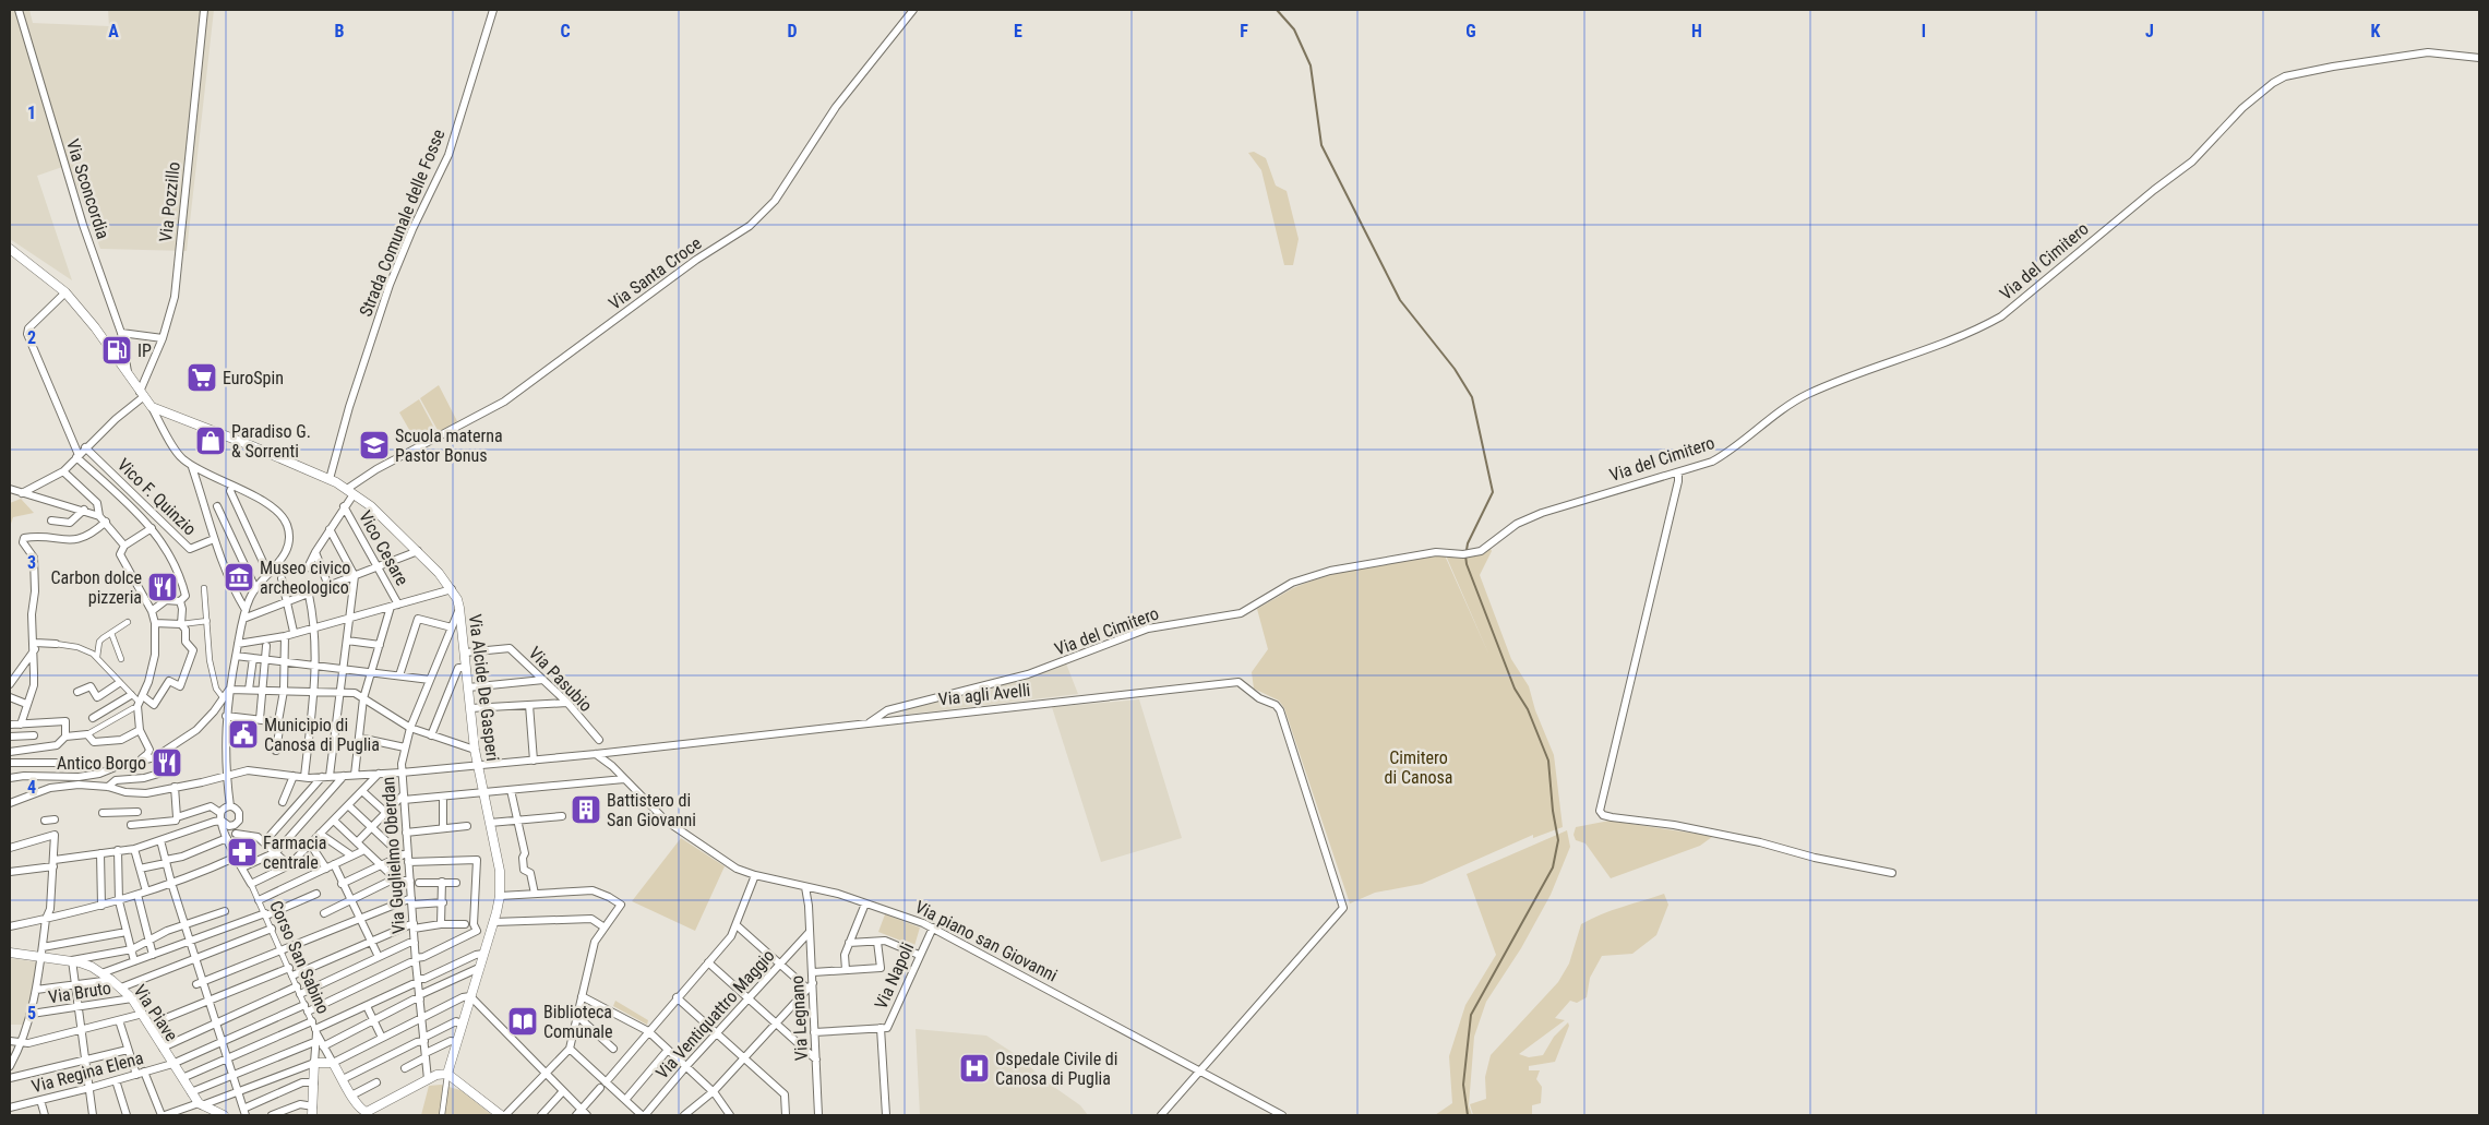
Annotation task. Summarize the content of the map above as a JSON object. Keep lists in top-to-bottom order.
{
  "streets": {
    "street": [
      "Via Sconcordia",
      "Via Pozzillo",
      "Strada Comunale delle Fosse",
      "Via del Cimitero",
      "Via Santa Croce",
      "Vico F. Quinzio",
      "Vico Cesare",
      "Via Pasubio",
      "Via Alcide De Gasperi",
      "Via agli Avelli",
      "Via Guglielmo Oberdan",
      "Via piano san Giovanni",
      "Corso San Sabino",
      "Via Napoli",
      "Via Bruto",
      "Via Piave",
      "Via Ventiquattro Maggio",
      "Via Legnano",
      "Via Regina Elena"
    ]
  },
  "crossings": [
    ["Strada Comunale delle Fosse", "Via Alcide De Gasperi"],
    ["Via del Cimitero", "Via agli Avelli"],
    ["Via Santa Croce", "Vico Cesare"],
    ["Via Santa Croce", "Via Alcide De Gasperi"],
    ["Via Pasubio", "Via Alcide De Gasperi"],
    ["Via Alcide De Gasperi", "Via agli Avelli"],
    ["Via Alcide De Gasperi", "Via Guglielmo Oberdan"],
    ["Via agli Avelli", "Via Guglielmo Oberdan"],
    ["Via agli Avelli", "Via piano san Giovanni"],
    ["Via Guglielmo Oberdan", "Via Regina Elena"],
    ["Via piano san Giovanni", "Via Napoli"],
    ["Via piano san Giovanni", "Via Legnano"],
    ["Corso San Sabino", "Via Regina Elena"],
    ["Via Napoli", "Via Legnano"],
    ["Via Bruto", "Via Piave"],
    ["Via Piave", "Via Regina Elena"],
    ["Via Ventiquattro Maggio", "Via Legnano"]
  ],
  "parks": ["Cimitero di Canosa"],
  "places": {
    "fuel station": ["IP"],
    "supermarket": ["EuroSpin"],
    "shop": ["Paradiso G. & Sorrenti"],
    "school or university": ["Scuola materna Pastor Bonus"],
    "museum": ["Museo civico archeologico"],
    "restaurant": ["Carbon dolce pizzeria", "Antico Borgo"],
    "public building": ["Municipio di Canosa di Puglia"],
    "building": ["Battistero di San Giovanni"],
    "pharmacy": ["Farmacia centrale"],
    "library": ["Biblioteca Comunale"],
    "hospital": ["Ospedale Civile di Canosa di Puglia"]
  },
  "grid": {
    "columns": [
      "A",
      "B",
      "C",
      "D",
      "E",
      "F",
      "G",
      "H",
      "I",
      "J",
      "K"
    ],
    "rows": [
      "1",
      "2",
      "3",
      "4",
      "5"
    ]
  }
}
